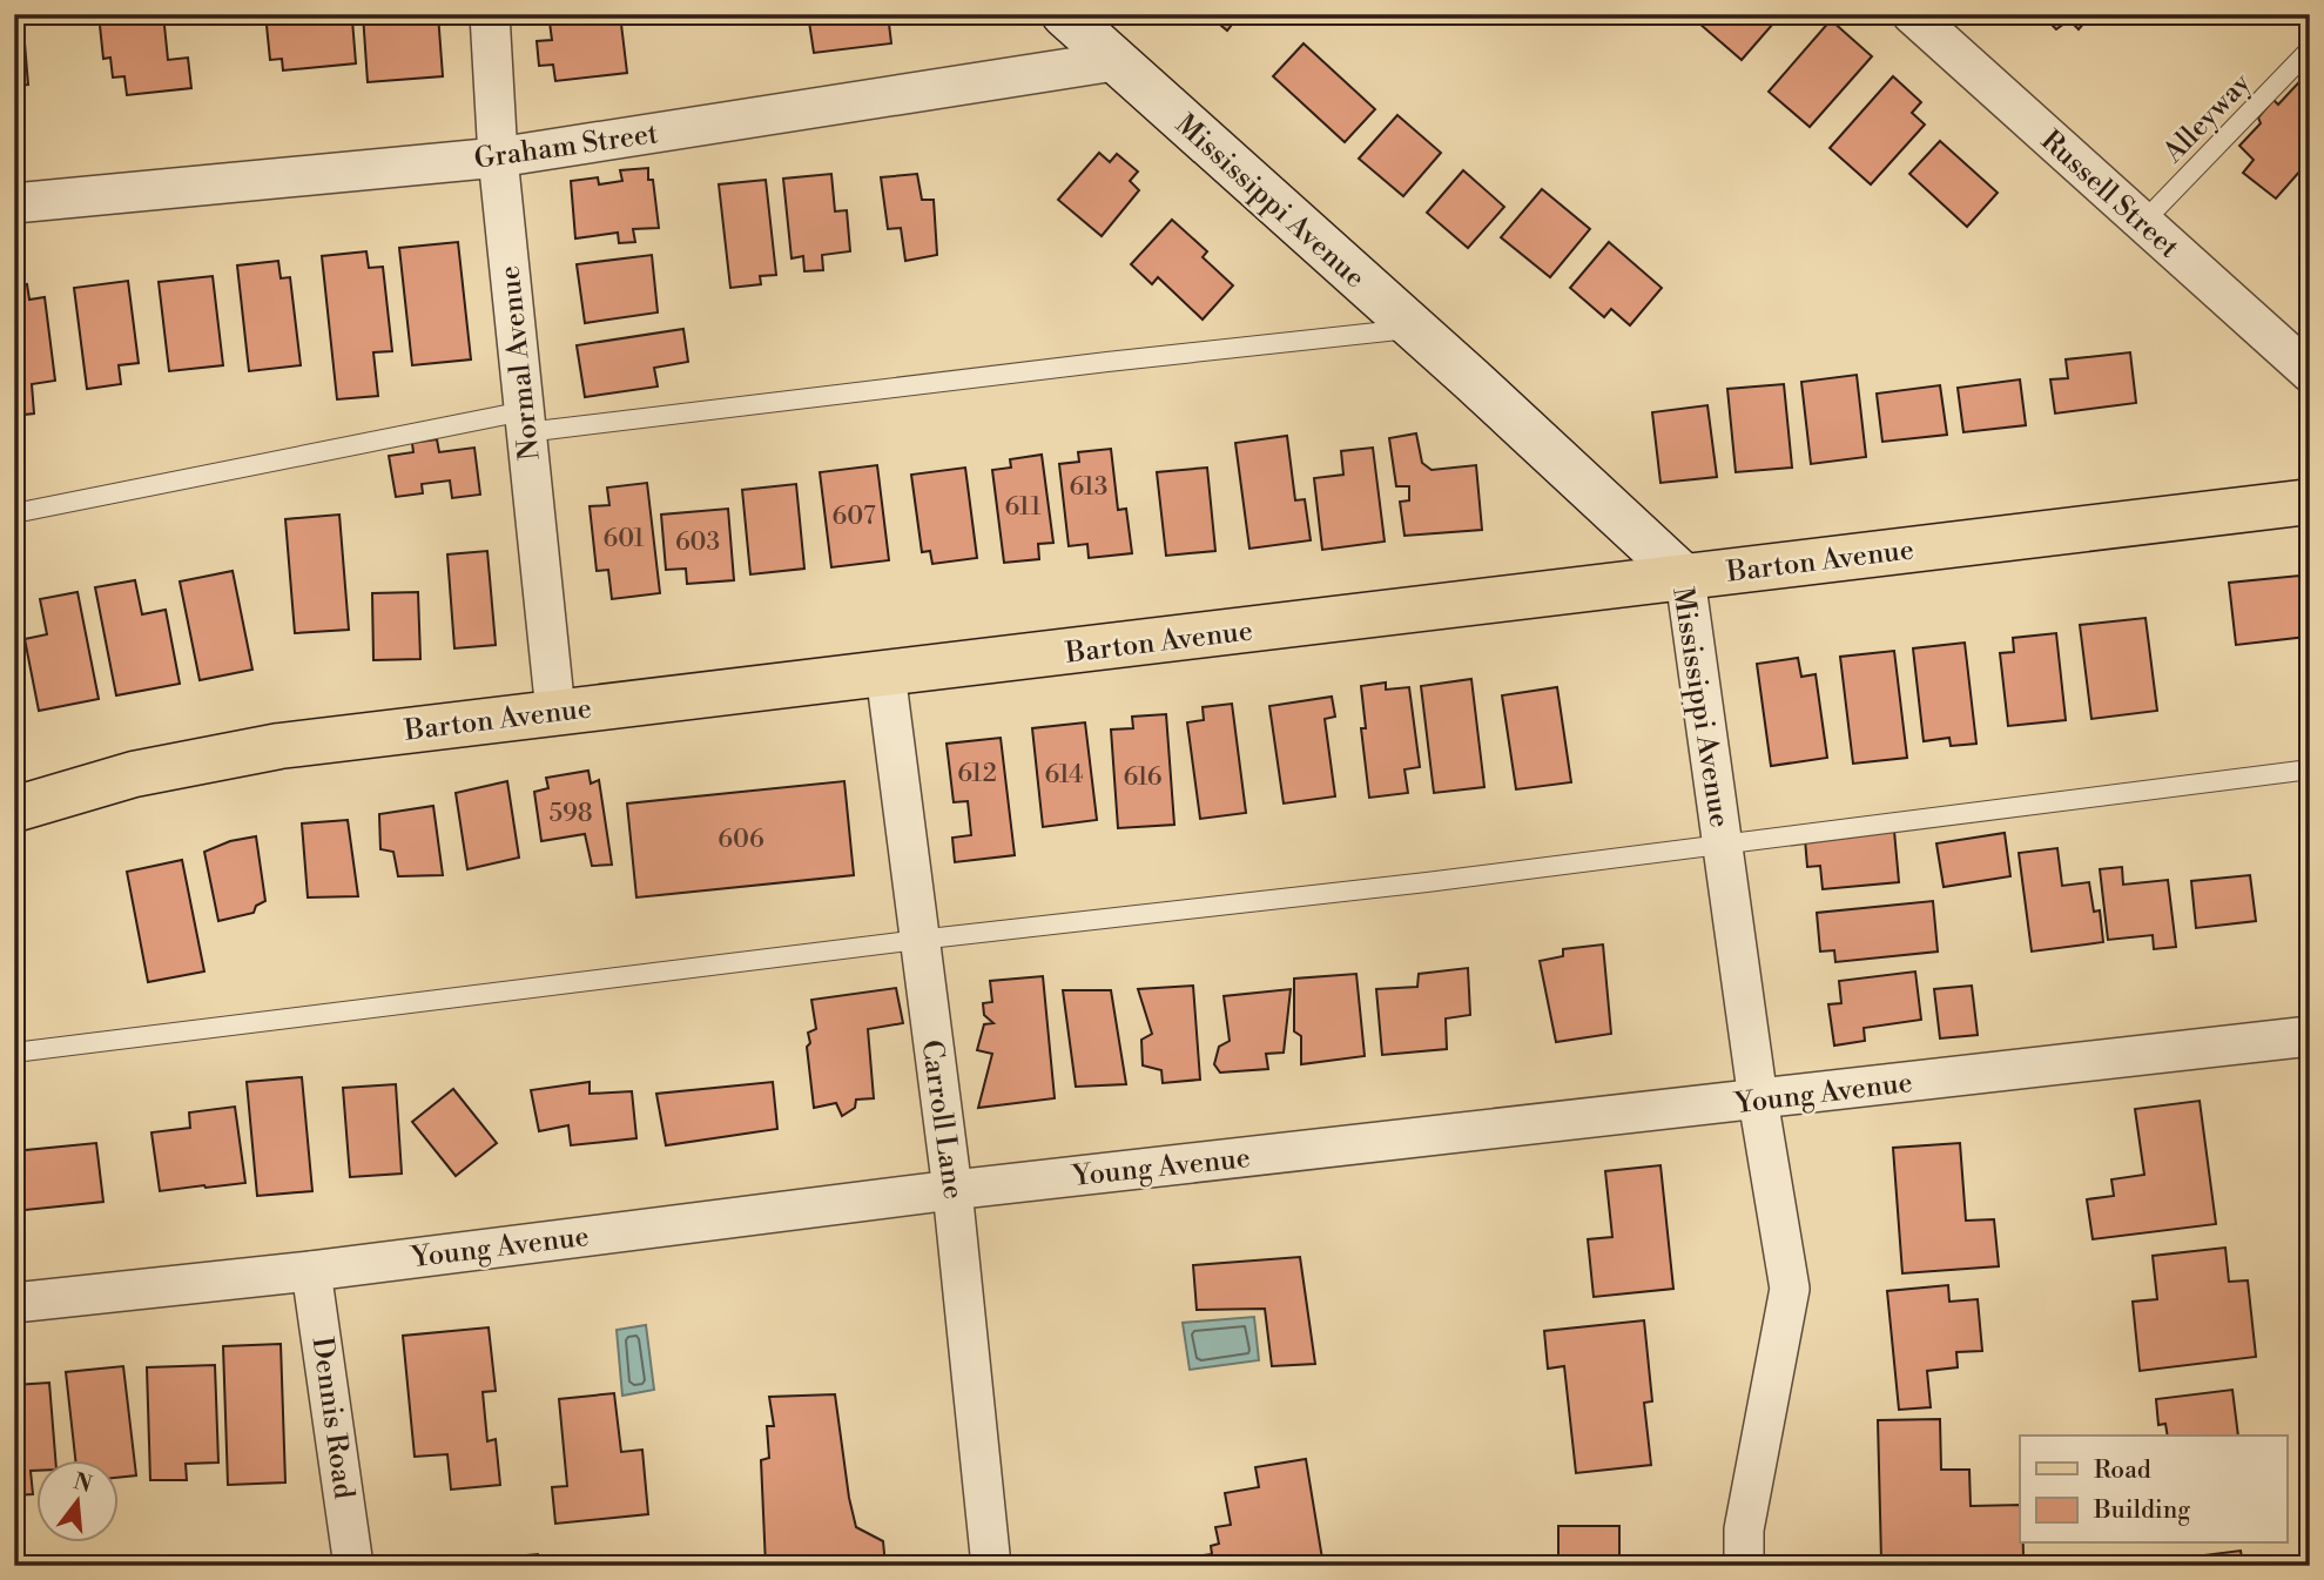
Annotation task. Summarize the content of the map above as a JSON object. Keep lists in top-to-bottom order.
{
  "streets": {
    "main road": ["Barton Avenue"],
    "street": [
      "Graham Street",
      "Russell Street",
      "Mississippi Avenue",
      "Normal Avenue",
      "Young Avenue",
      "Carroll Lane",
      "Dennis Road"
    ],
    "lane": ["Alleyway"]
  },
  "crossings": [
    ["Alleyway", "Russell Street"],
    ["Graham Street", "Mississippi Avenue"],
    ["Graham Street", "Normal Avenue"],
    ["Mississippi Avenue", "Barton Avenue"],
    ["Mississippi Avenue", "Young Avenue"],
    ["Normal Avenue", "Barton Avenue"],
    ["Barton Avenue", "Carroll Lane"],
    ["Young Avenue", "Carroll Lane"],
    ["Young Avenue", "Dennis Road"]
  ],
  "house_numbers": [
    "613",
    "611",
    "607",
    "601",
    "603",
    "612",
    "614",
    "616",
    "598",
    "606"
  ],
  "legend": ["Road", "Building"],
  "north": "top"
}
